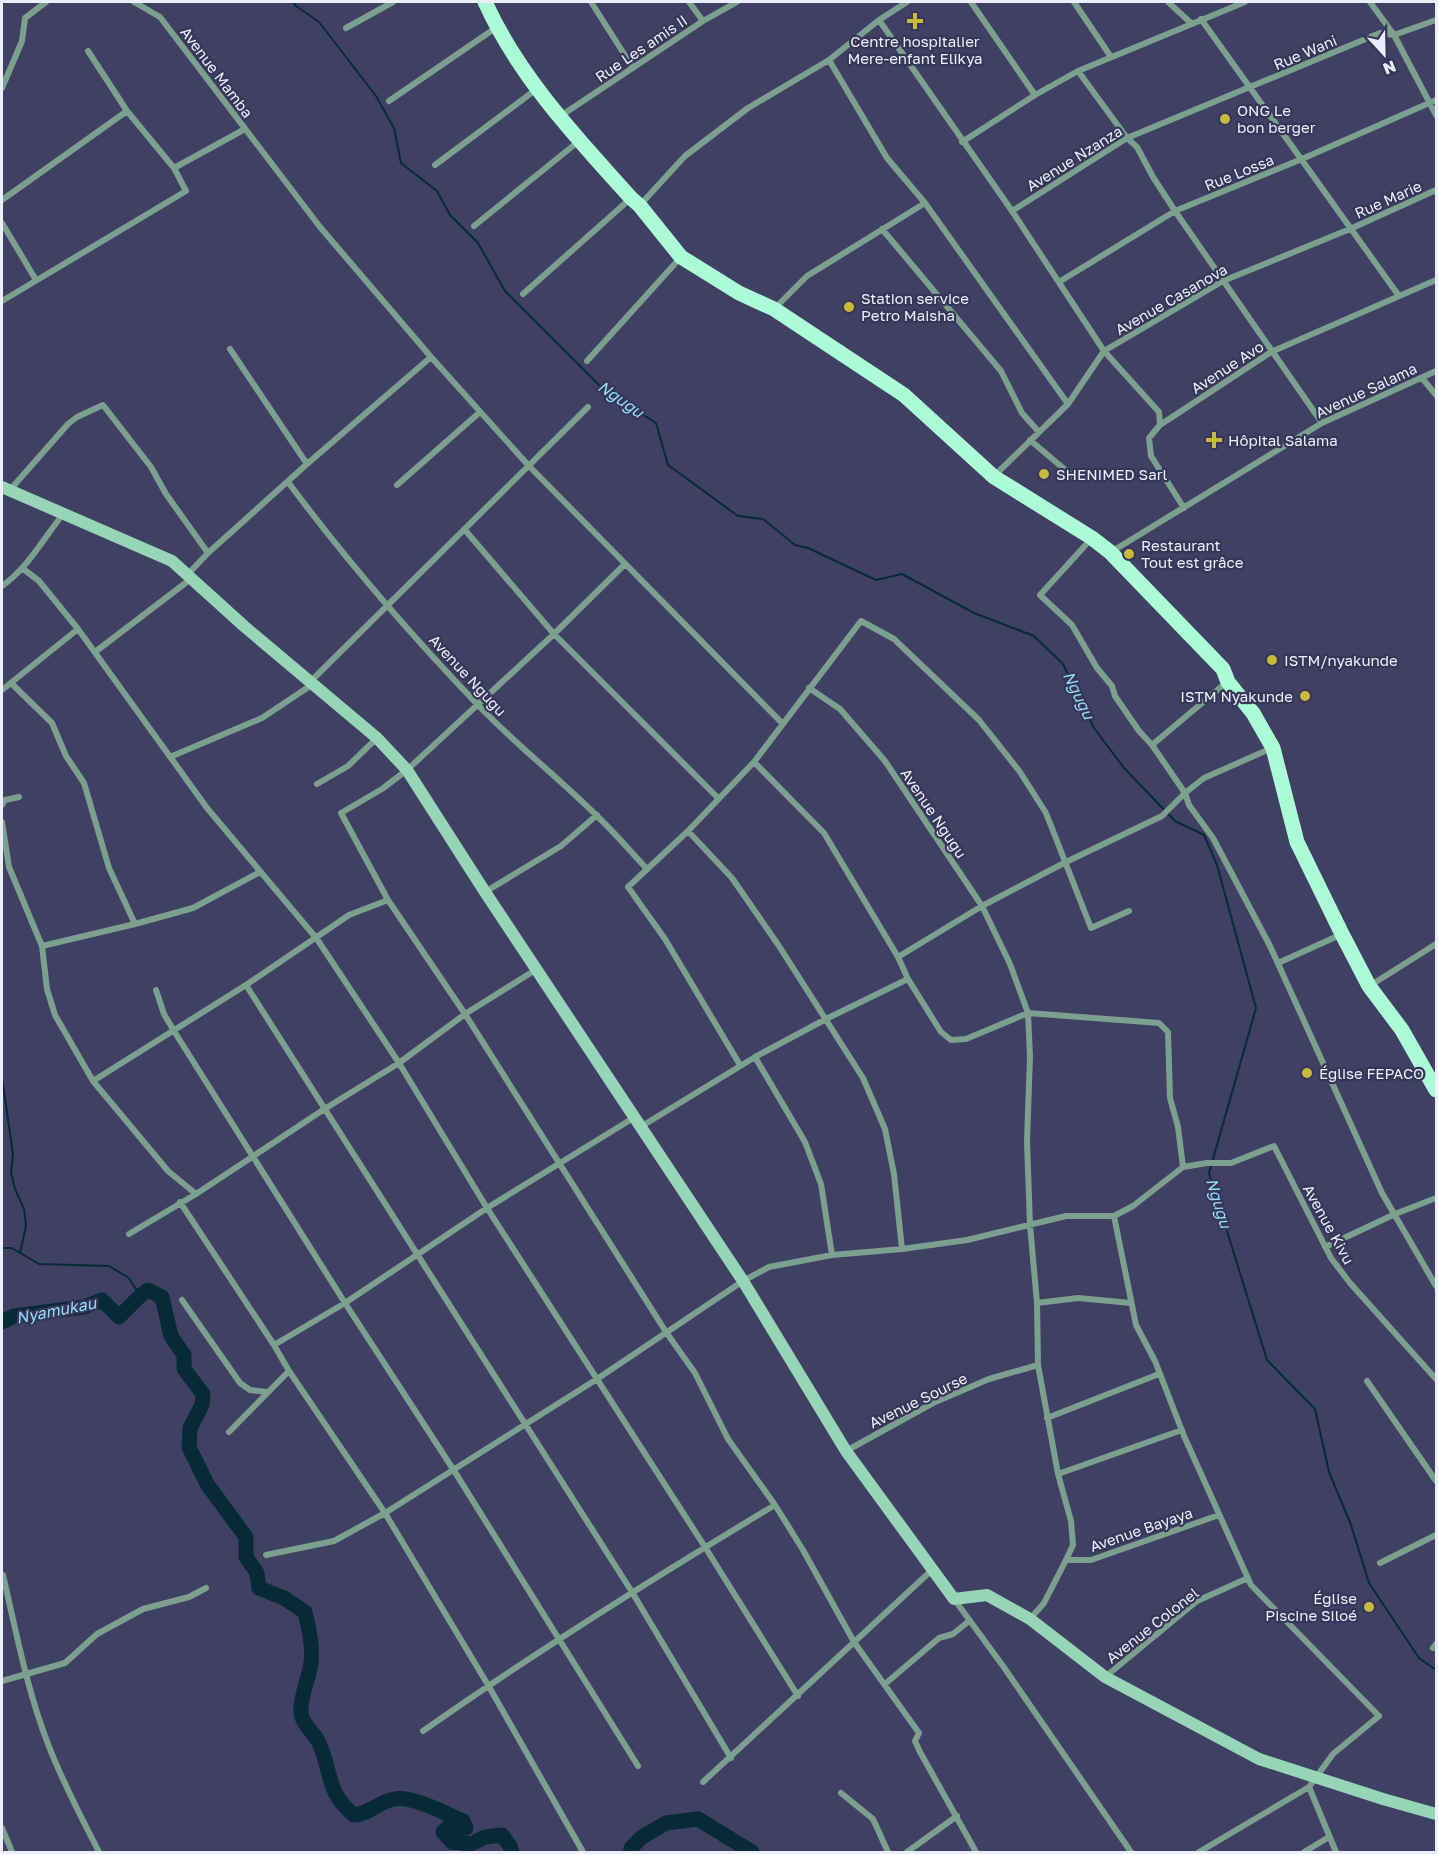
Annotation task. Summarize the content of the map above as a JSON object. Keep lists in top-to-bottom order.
{
  "streets": {
    "street": [
      "Rue Les amis II",
      "Rue Wani",
      "Avenue Mamba",
      "Avenue Nzanza",
      "Rue Lossa",
      "Rue Marie",
      "Avenue Casanova",
      "Avenue Avo",
      "Avenue Salama",
      "Avenue Ngugu",
      "Avenue Kivu",
      "Avenue Sourse",
      "Avenue Bayaya",
      "Avenue Colonel"
    ]
  },
  "crossings": [
    ["Rue Wani", "Avenue Nzanza"],
    ["Rue Marie", "Avenue Casanova"]
  ],
  "water": ["Ngugu", "Nyamukau"],
  "places": {
    "health": ["Centre hospitalier Mere-enfant Elikya", "Hôpital Salama"],
    "other": [
      "ONG Le bon berger",
      "Station service Petro Maisha",
      "SHENIMED Sarl",
      "Restaurant Tout est grâce",
      "ISTM/nyakunde",
      "ISTM Nyakunde",
      "Église FEPACO",
      "Église Piscine Siloé"
    ]
  },
  "north": "bottom"
}
